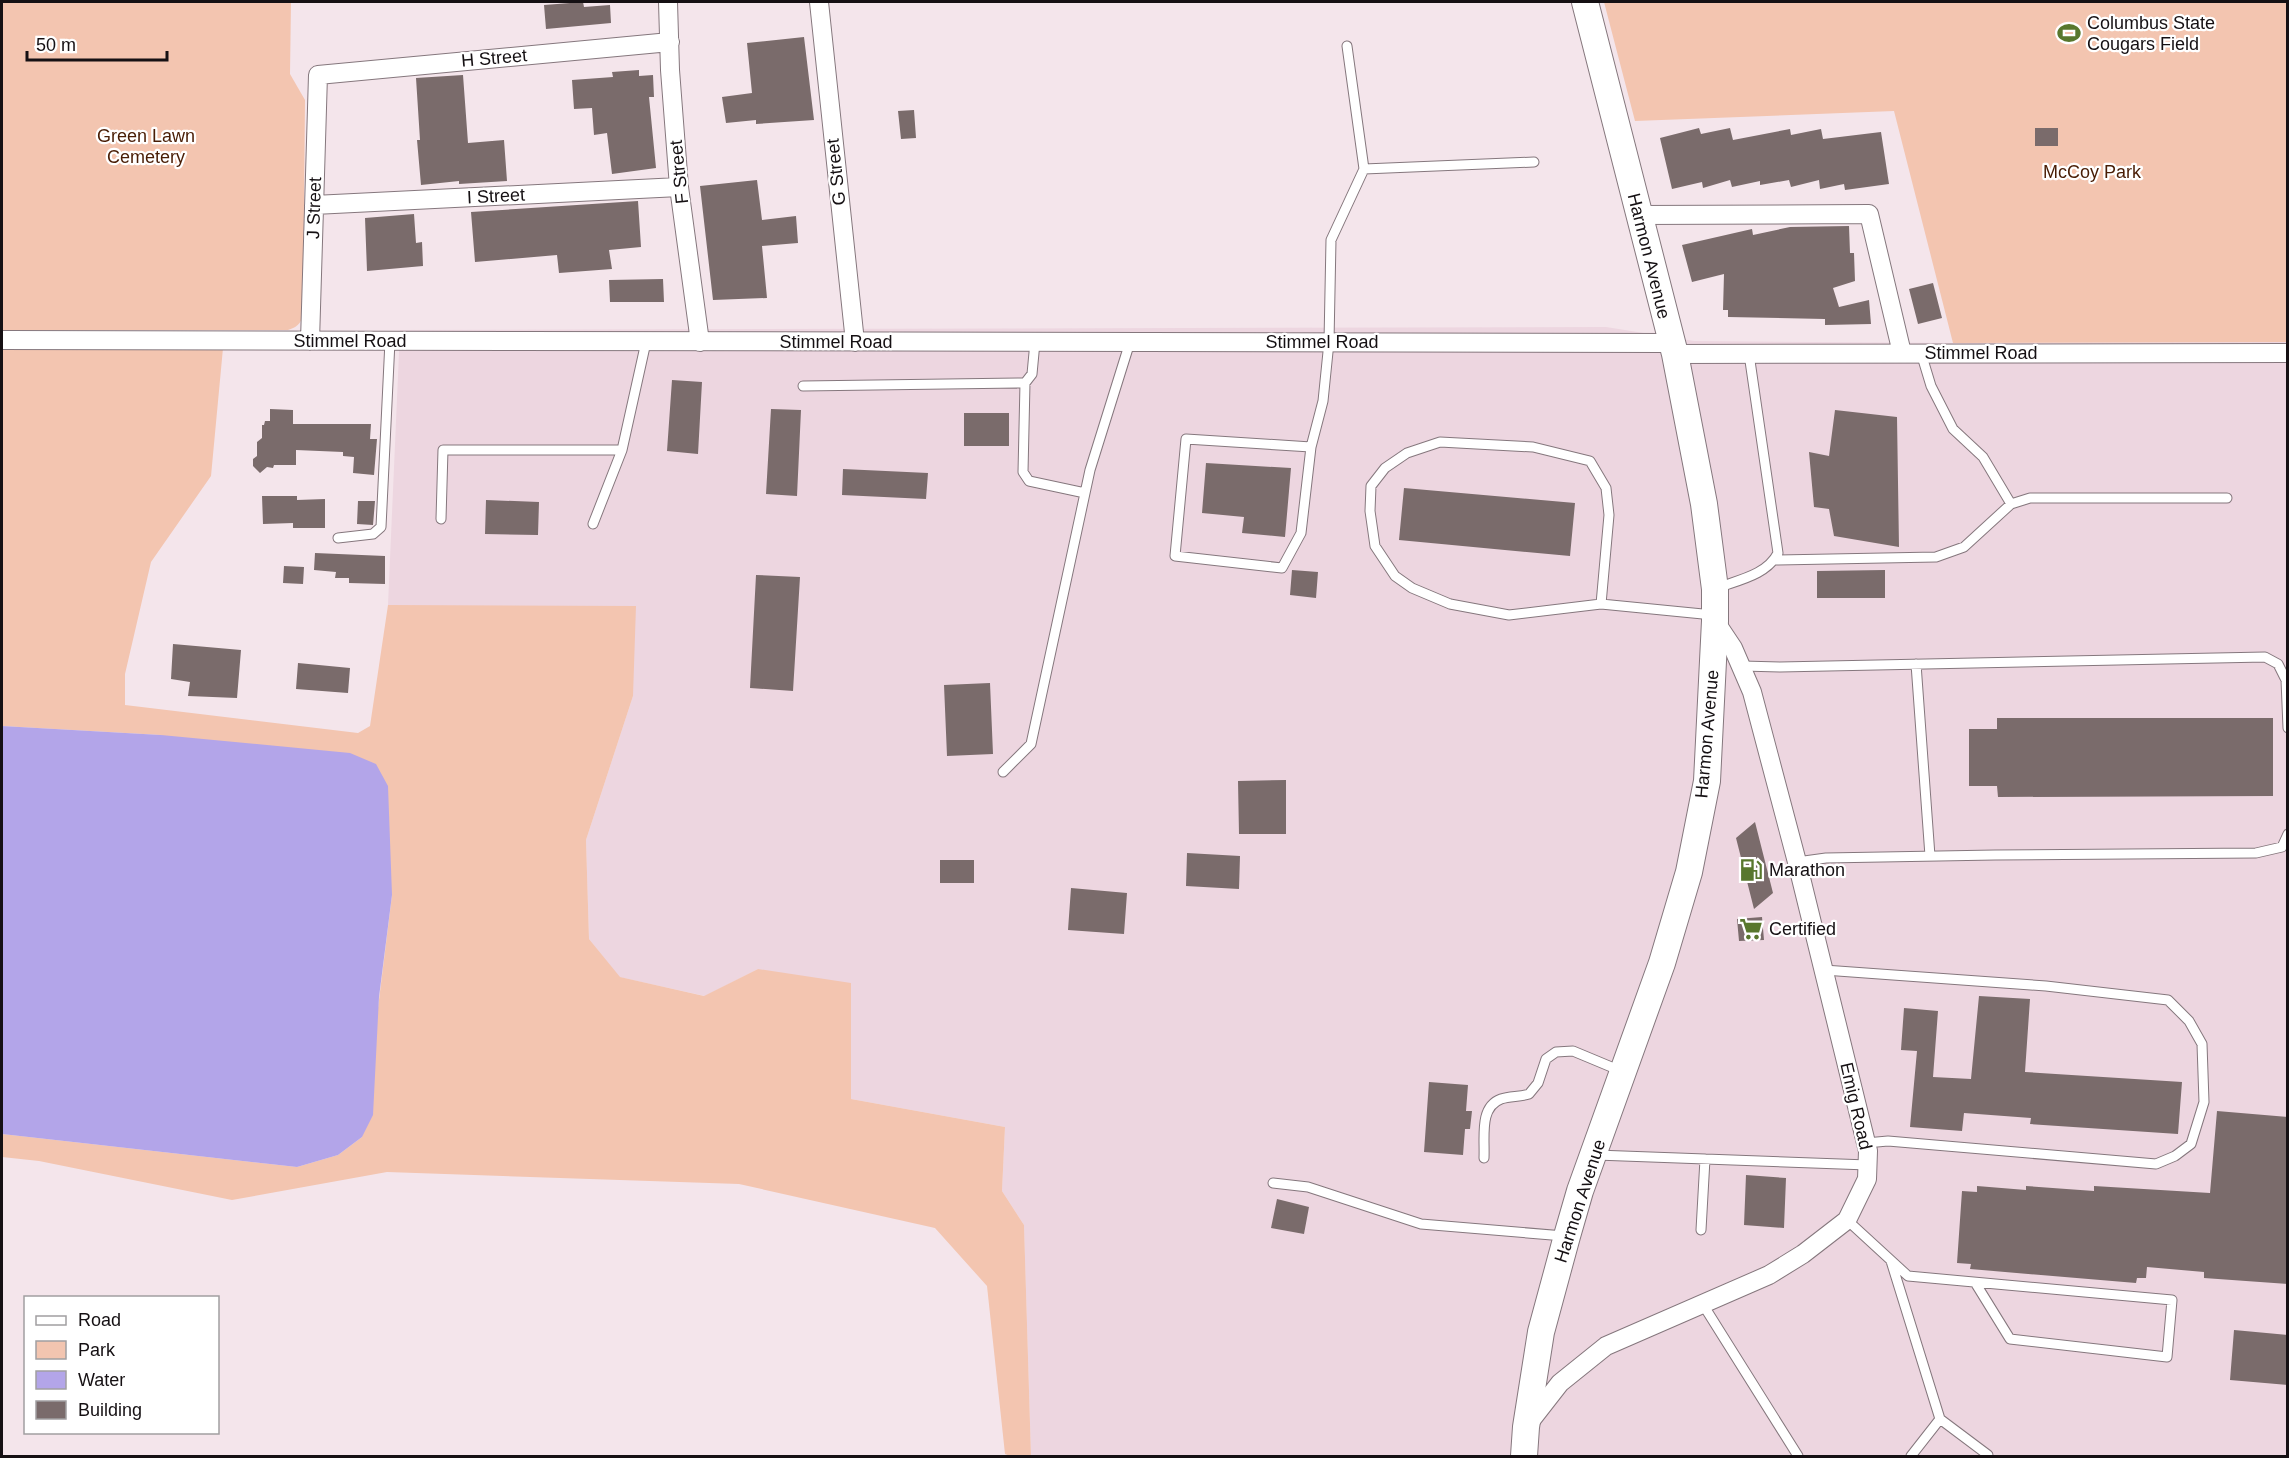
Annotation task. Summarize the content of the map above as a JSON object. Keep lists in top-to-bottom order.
{
  "streets": {
    "main road": ["Harmon Avenue"],
    "street": [
      "H Street",
      "F Street",
      "G Street",
      "I Street",
      "J Street",
      "Stimmel Road",
      "Emig Road"
    ]
  },
  "crossings": [
    ["H Street", "F Street"],
    ["H Street", "J Street"],
    ["F Street", "I Street"],
    ["F Street", "Stimmel Road"],
    ["G Street", "Stimmel Road"],
    ["I Street", "J Street"],
    ["J Street", "Stimmel Road"],
    ["Harmon Avenue", "Stimmel Road"],
    ["Harmon Avenue", "Emig Road"]
  ],
  "parks": ["Green Lawn Cemetery", "McCoy Park"],
  "places": {
    "sports": ["Columbus State Cougars Field"],
    "fuel station": ["Marathon"],
    "supermarket": ["Certified"]
  },
  "legend": [
    "Road",
    "Park",
    "Water",
    "Building"
  ],
  "scale_bar": "50 m"
}
